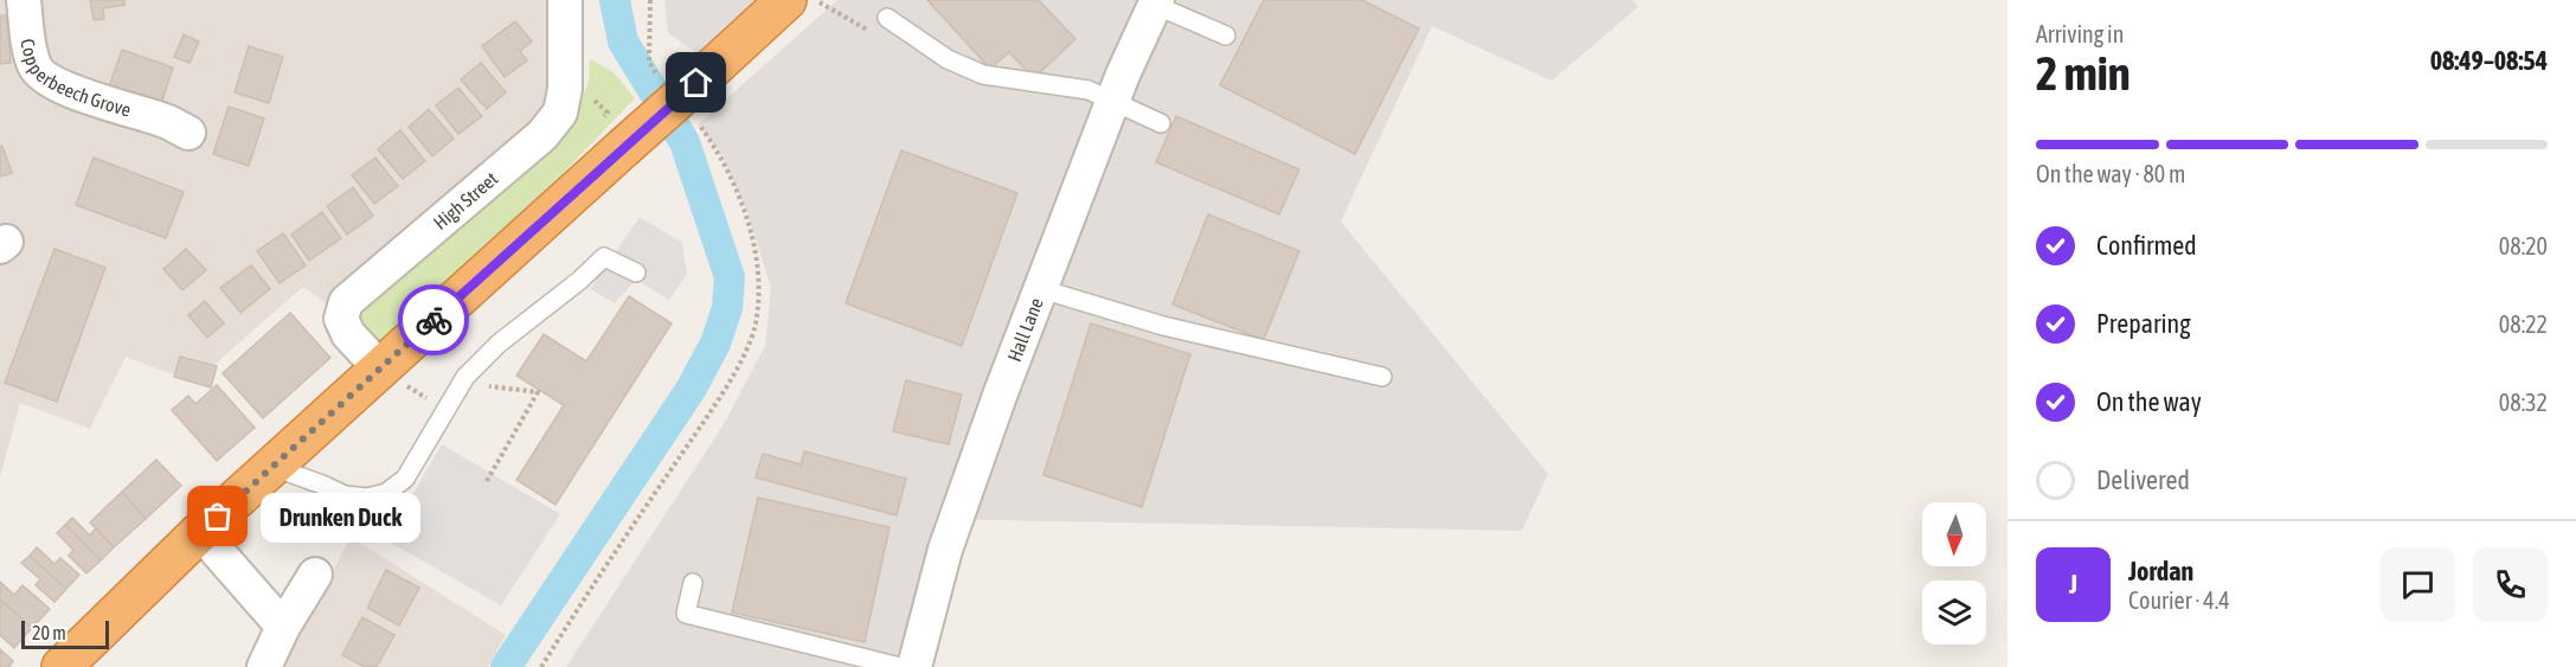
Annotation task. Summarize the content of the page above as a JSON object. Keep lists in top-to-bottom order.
{
  "streets": {
    "street": ["Copperbeech Grove", "High Street", "Hall Lane"]
  },
  "places": ["Drunken Duck"],
  "scale_bar": "20 m",
  "north": "bottom",
  "page": {
    "heading": ["2 min", "Arriving in", "08:49–08:54"],
    "panel": ["Jordan", "Courier · 4.4"],
    "bar": "On the way · 80 m",
    "list": [
      ["Confirmed", "08:20"],
      ["Preparing", "08:22"],
      ["On the way", "08:32"],
      "Delivered"
    ],
    "bubble": "Drunken Duck",
    "round": "J",
    "scale": "20 m"
  }
}
